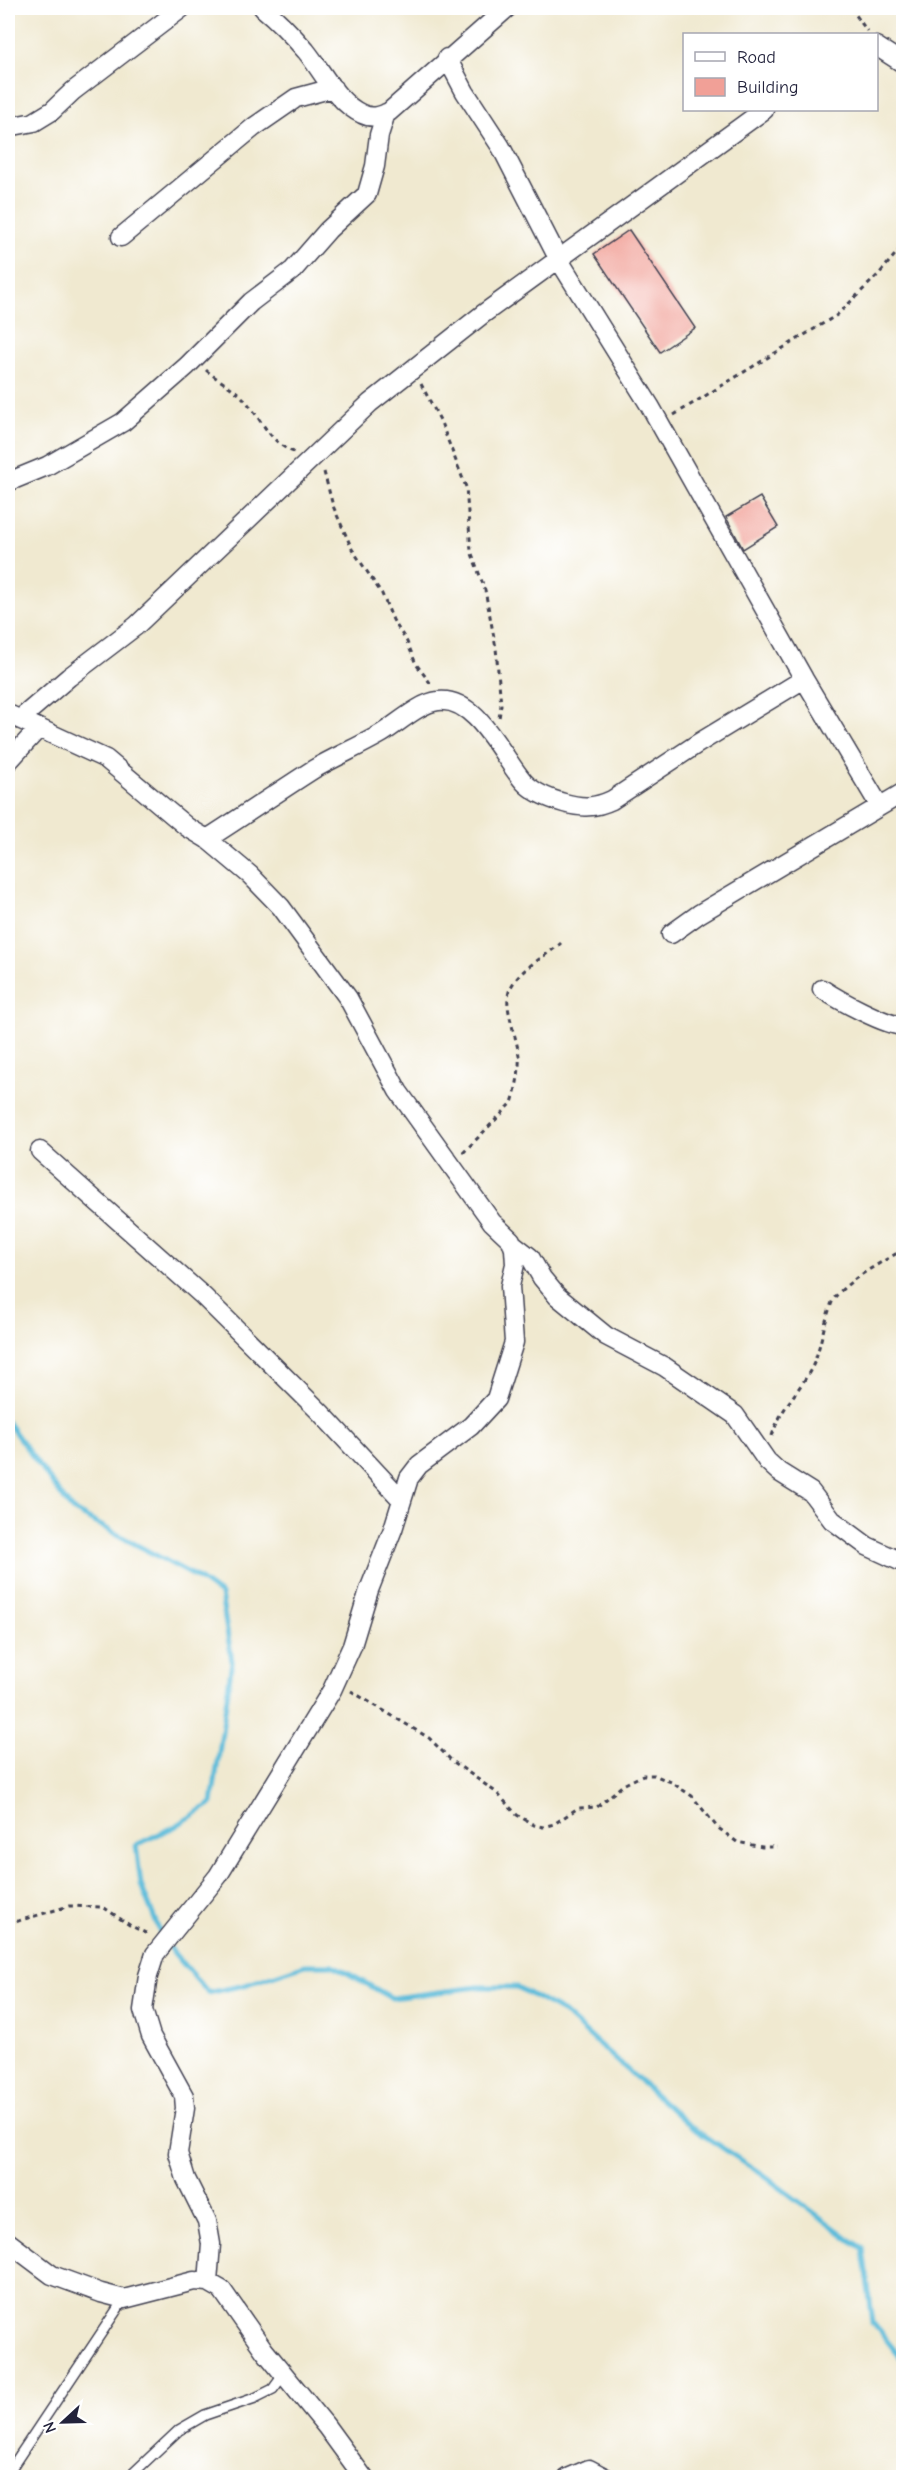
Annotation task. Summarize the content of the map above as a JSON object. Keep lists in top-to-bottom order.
{
  "legend": ["Road", "Building"],
  "north": "left"
}
